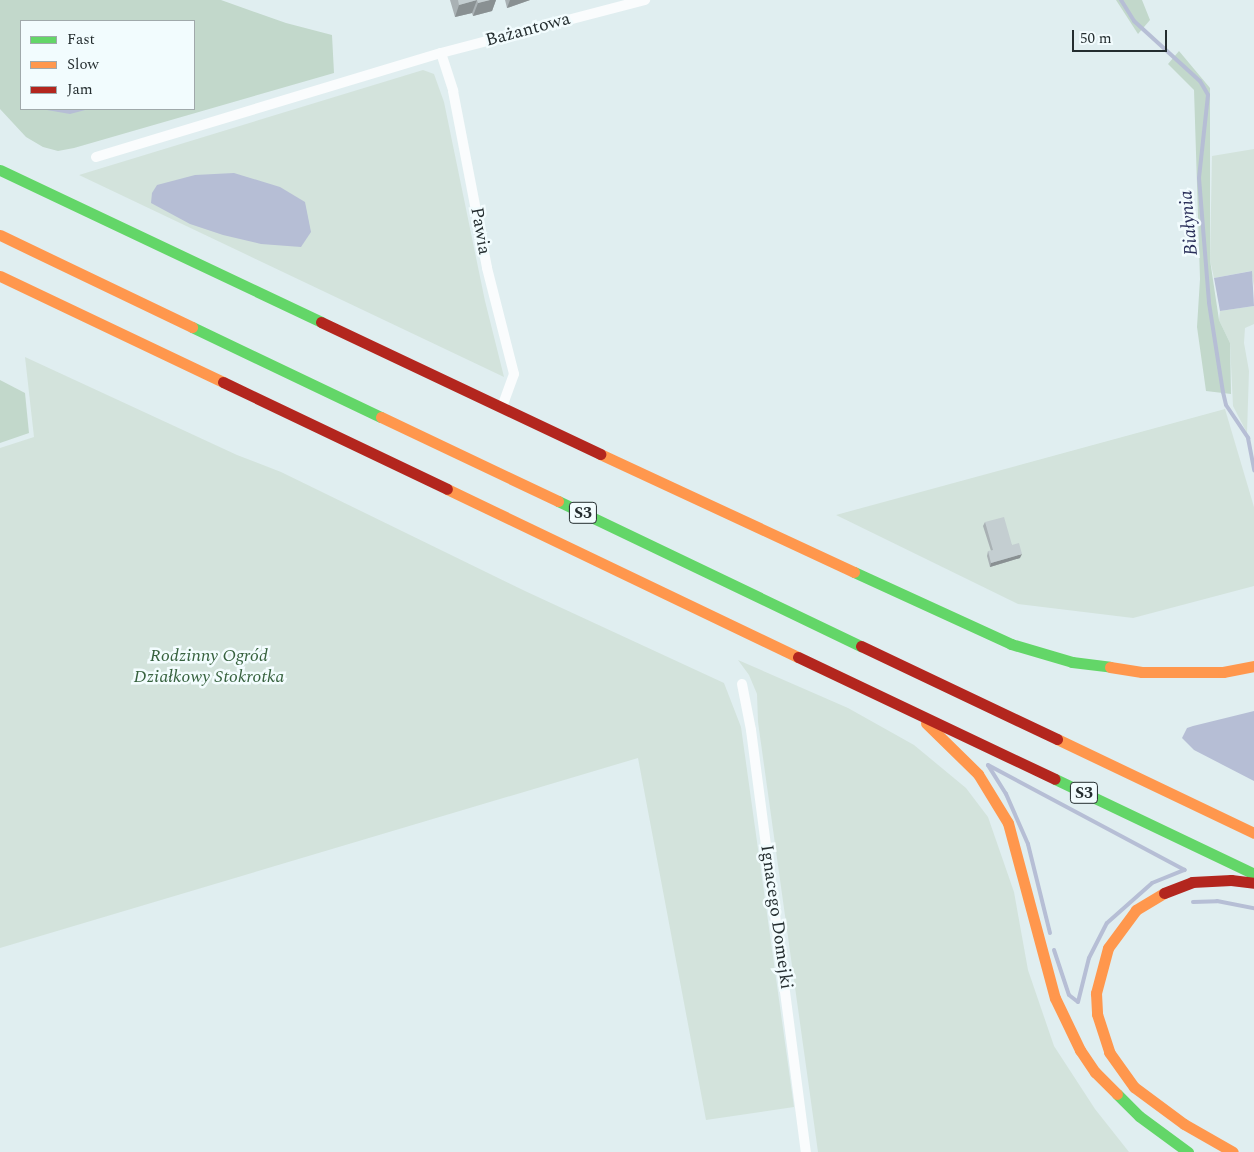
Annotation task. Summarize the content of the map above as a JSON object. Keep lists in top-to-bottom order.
{
  "streets": {
    "main road": ["S3"],
    "street": ["Bażantowa", "Pawia", "Ignacego Domejki"]
  },
  "crossings": [
    ["Bażantowa", "Pawia"]
  ],
  "water": ["Białynia"],
  "parks": ["Rodzinny Ogród Działkowy Stokrotka"],
  "legend": ["Fast", "Slow", "Jam"],
  "scale_bar": "50 m"
}
